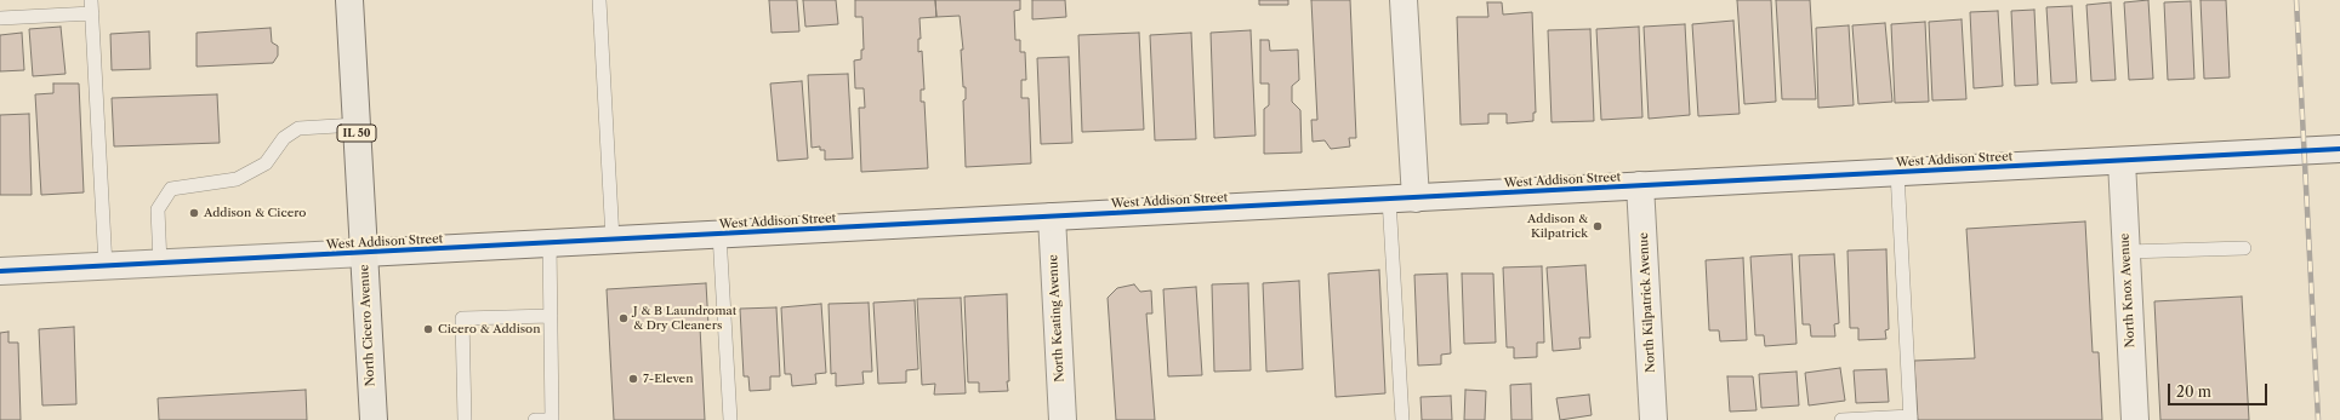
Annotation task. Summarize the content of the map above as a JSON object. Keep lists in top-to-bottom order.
{
  "streets": {
    "main road": [
      "IL 50",
      "West Addison Street",
      "North Knox Avenue",
      "North Kilpatrick Avenue",
      "North Keating Avenue",
      "North Cicero Avenue"
    ]
  },
  "crossings": [
    ["West Addison Street", "North Knox Avenue"],
    ["West Addison Street", "North Kilpatrick Avenue"],
    ["West Addison Street", "North Keating Avenue"],
    ["West Addison Street", "North Cicero Avenue"]
  ],
  "places": [
    "Addison & Cicero",
    "Addison & Kilpatrick",
    "J & B Laundromat & Dry Cleaners",
    "Cicero & Addison",
    "7-Eleven"
  ],
  "scale_bar": "20 m"
}
